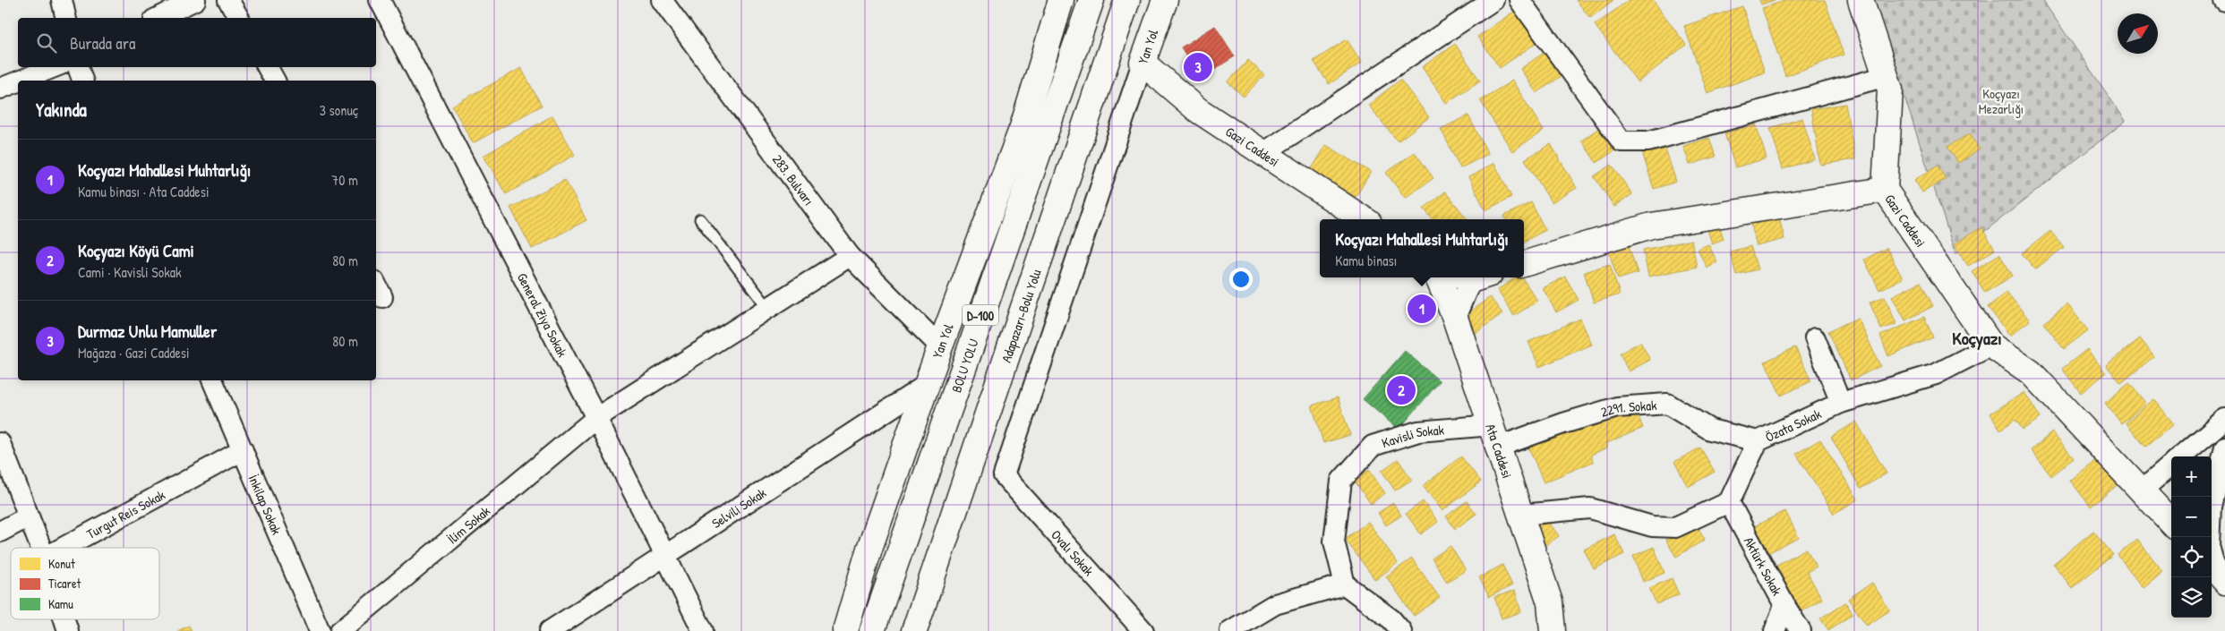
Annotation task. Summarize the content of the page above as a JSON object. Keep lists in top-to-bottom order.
{
  "streets": {
    "main road": [
      "Yan Yol",
      "Gazi Caddesi",
      "D-100",
      "Adapazarı-Bolu Yolu",
      "BOLU YOLU",
      "Ata Caddesi"
    ],
    "street": [
      "283. Bulvarı",
      "General Ziya Sokak",
      "2291. Sokak",
      "Özata Sokak",
      "Kavisli Sokak",
      "İnkilap Sokak",
      "Selvili Sokak",
      "Turgut Reis Sokak",
      "İlim Sokak",
      "Ovalı Sokak",
      "Aktürk Sokak"
    ]
  },
  "crossings": [
    ["Yan Yol", "Gazi Caddesi"],
    ["Yan Yol", "283. Bulvarı"],
    ["Yan Yol", "Selvili Sokak"],
    ["Yan Yol", "Ovalı Sokak"],
    ["Gazi Caddesi", "Özata Sokak"],
    ["283. Bulvarı", "İlim Sokak"],
    ["General Ziya Sokak", "Selvili Sokak"],
    ["General Ziya Sokak", "İlim Sokak"],
    ["2291. Sokak", "Özata Sokak"],
    ["2291. Sokak", "Kavisli Sokak"],
    ["2291. Sokak", "Ata Caddesi"],
    ["Özata Sokak", "Aktürk Sokak"],
    ["Kavisli Sokak", "Ata Caddesi"],
    ["İnkilap Sokak", "Turgut Reis Sokak"]
  ],
  "districts": ["Koçyazı"],
  "parks": ["Koçyazı Mezarlığı"],
  "legend": ["Konut", "Ticaret", "Kamu"],
  "north": "top right",
  "page": {
    "search": "Burada ara",
    "pins": ["3", "1", "2"],
    "heading": ["Yakında", "3 sonuç"],
    "list": [
      {
        "mark": "1",
        "name": "Koçyazı Mahallesi Muhtarlığı",
        "note": "Kamu binası · Ata Caddesi",
        "value": "70 m"
      },
      {
        "mark": "2",
        "name": "Koçyazı Köyü Cami",
        "note": "Cami · Kavisli Sokak",
        "value": "80 m"
      },
      {
        "mark": "3",
        "name": "Durmaz Unlu Mamuller",
        "note": "Mağaza · Gazi Caddesi",
        "value": "80 m"
      }
    ],
    "popup": ["Koçyazı Mahallesi Muhtarlığı", "Kamu binası"],
    "map_buttons": ["+", "−"]
  }
}
